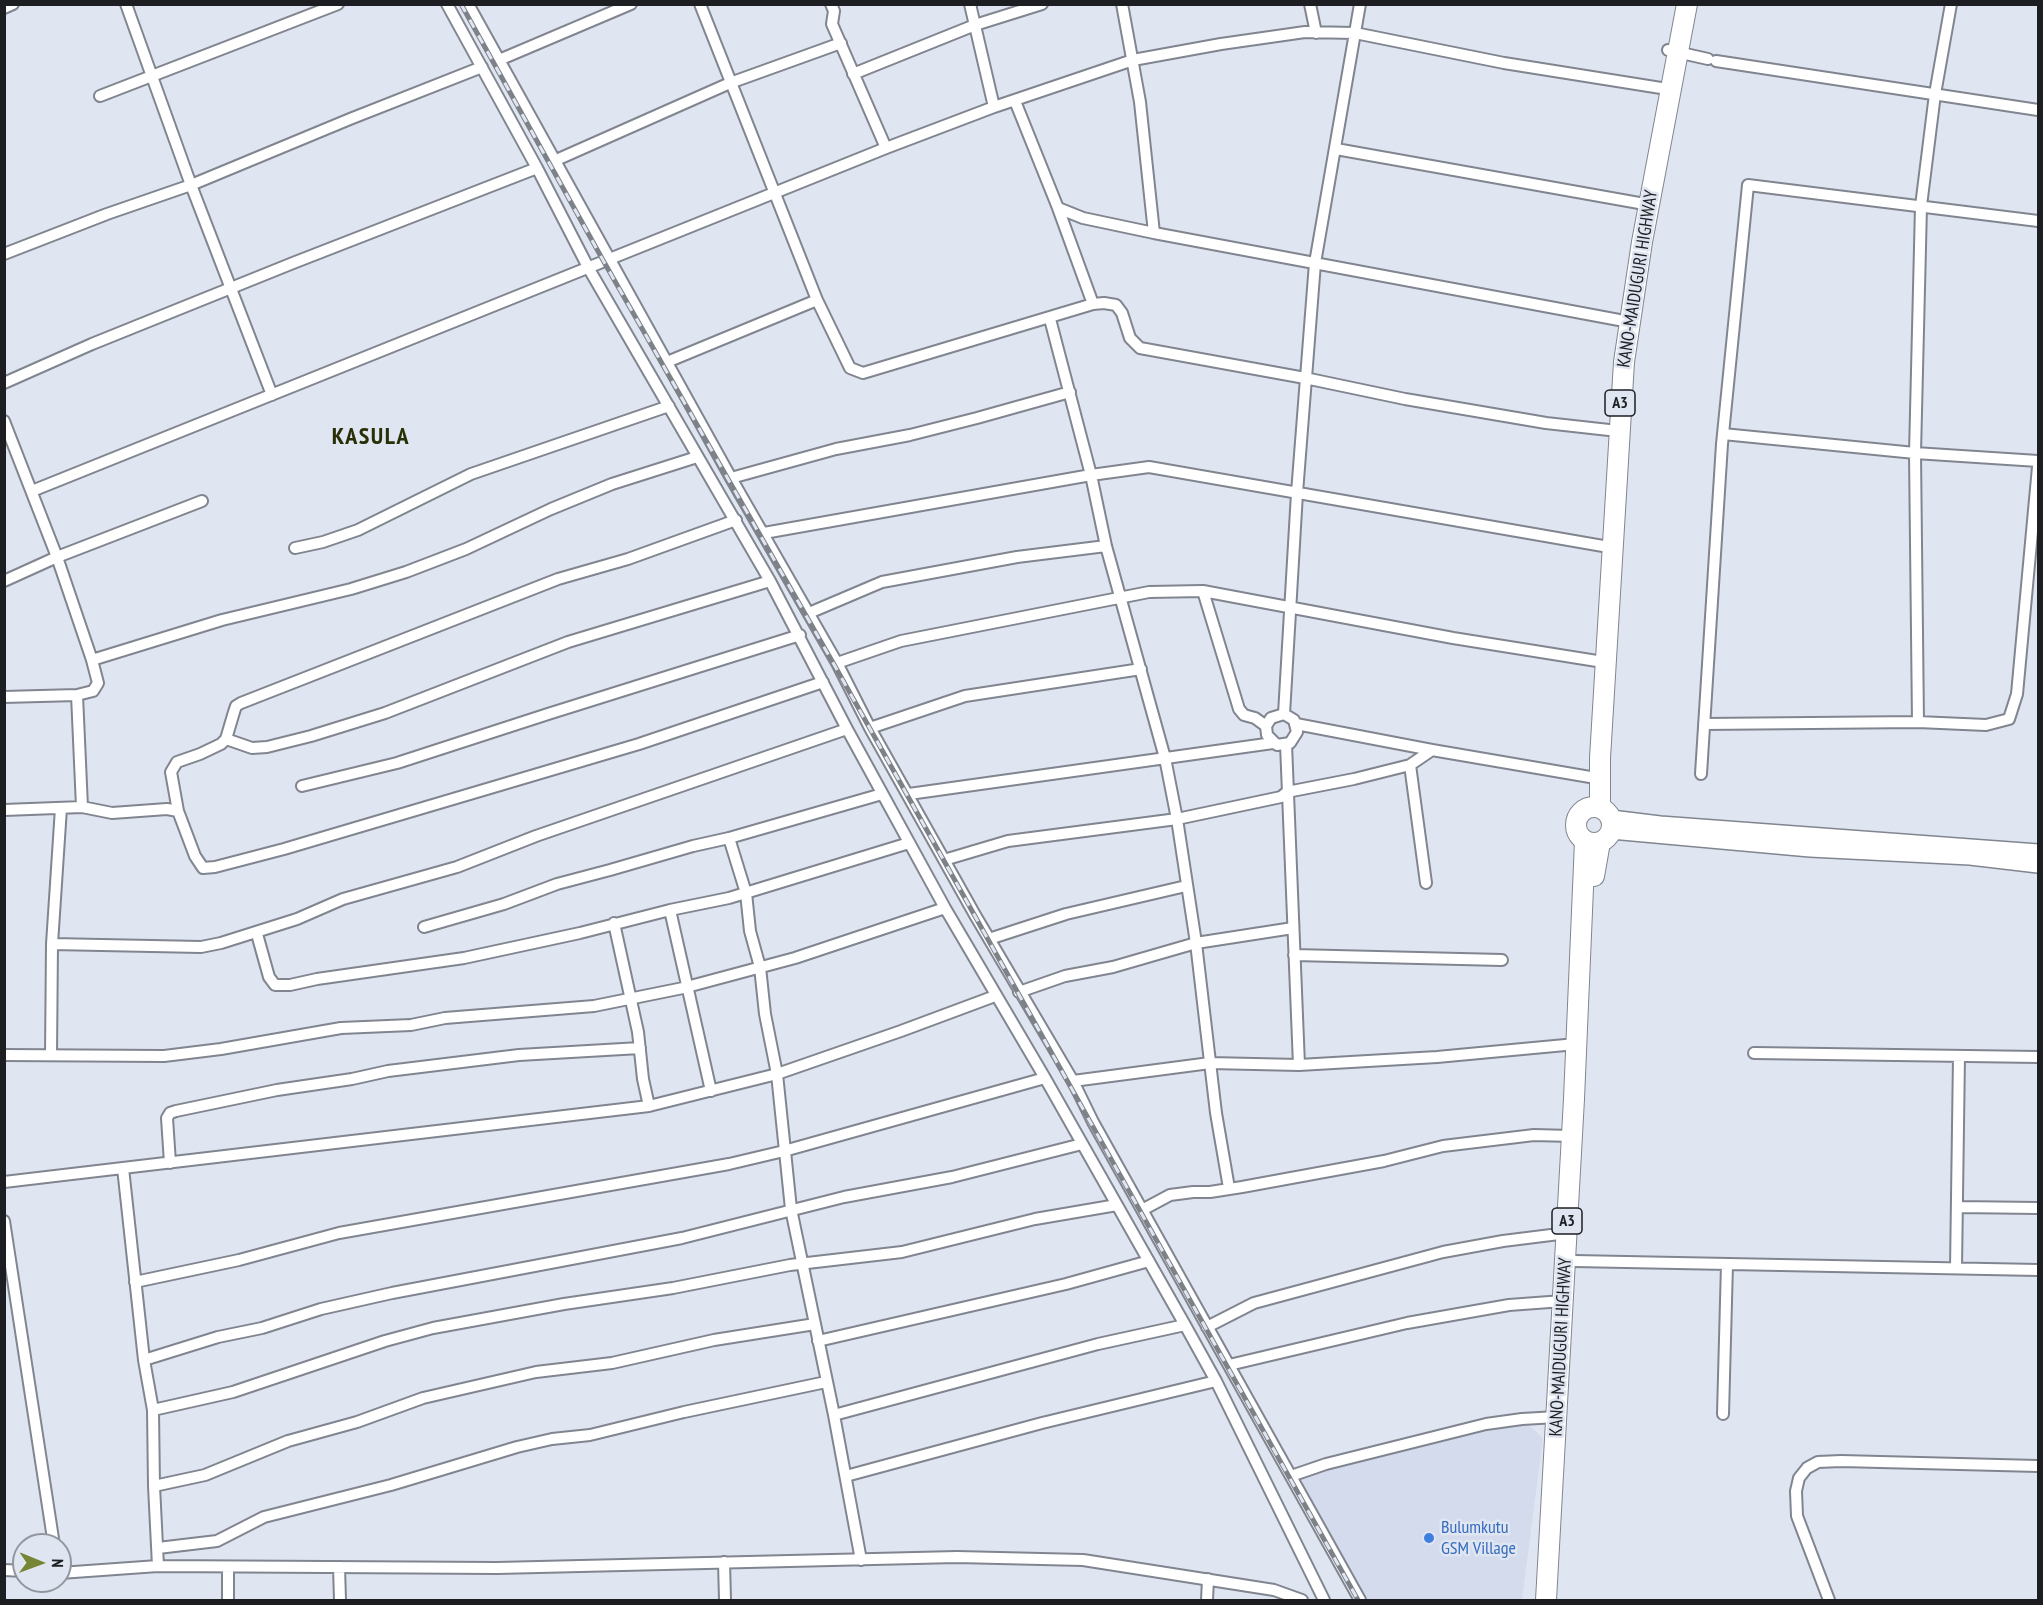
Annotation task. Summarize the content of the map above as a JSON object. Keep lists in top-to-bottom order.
{
  "streets": {
    "highway": ["KANO-MAIDUGURI HIGHWAY", "A3"]
  },
  "districts": ["KASULA"],
  "places": ["Bulumkutu GSM Village"],
  "north": "right"
}
